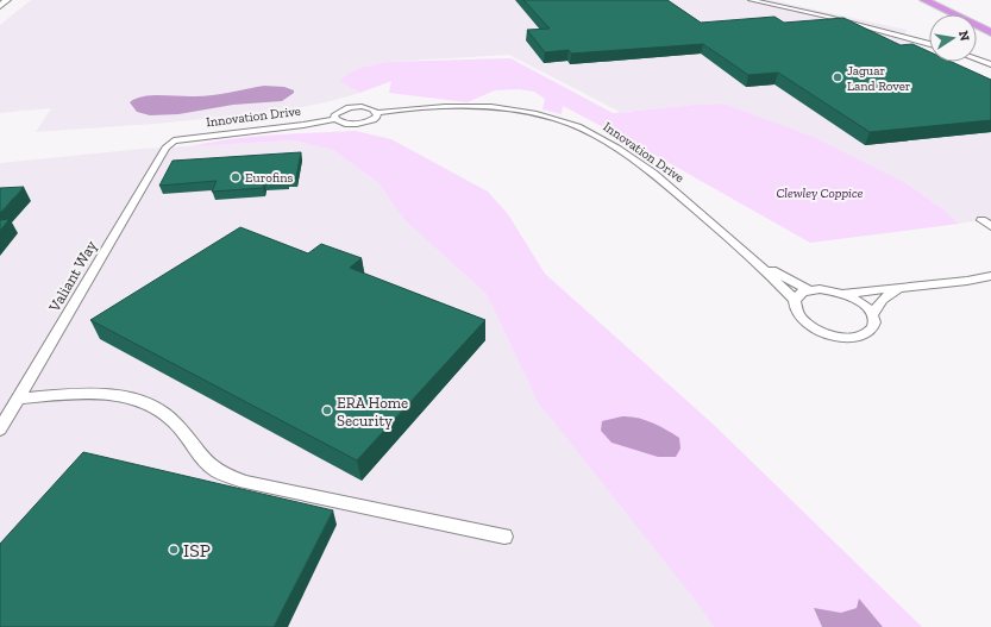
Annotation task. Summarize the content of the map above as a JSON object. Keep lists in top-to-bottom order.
{
  "streets": {
    "street": ["Innovation Drive", "Valiant Way"]
  },
  "crossings": [
    ["Innovation Drive", "Valiant Way"]
  ],
  "parks": ["Clewley Coppice"],
  "places": [
    "Jaguar Land Rover",
    "Eurofins",
    "ERA Home Security",
    "ISP"
  ],
  "north": "right"
}
